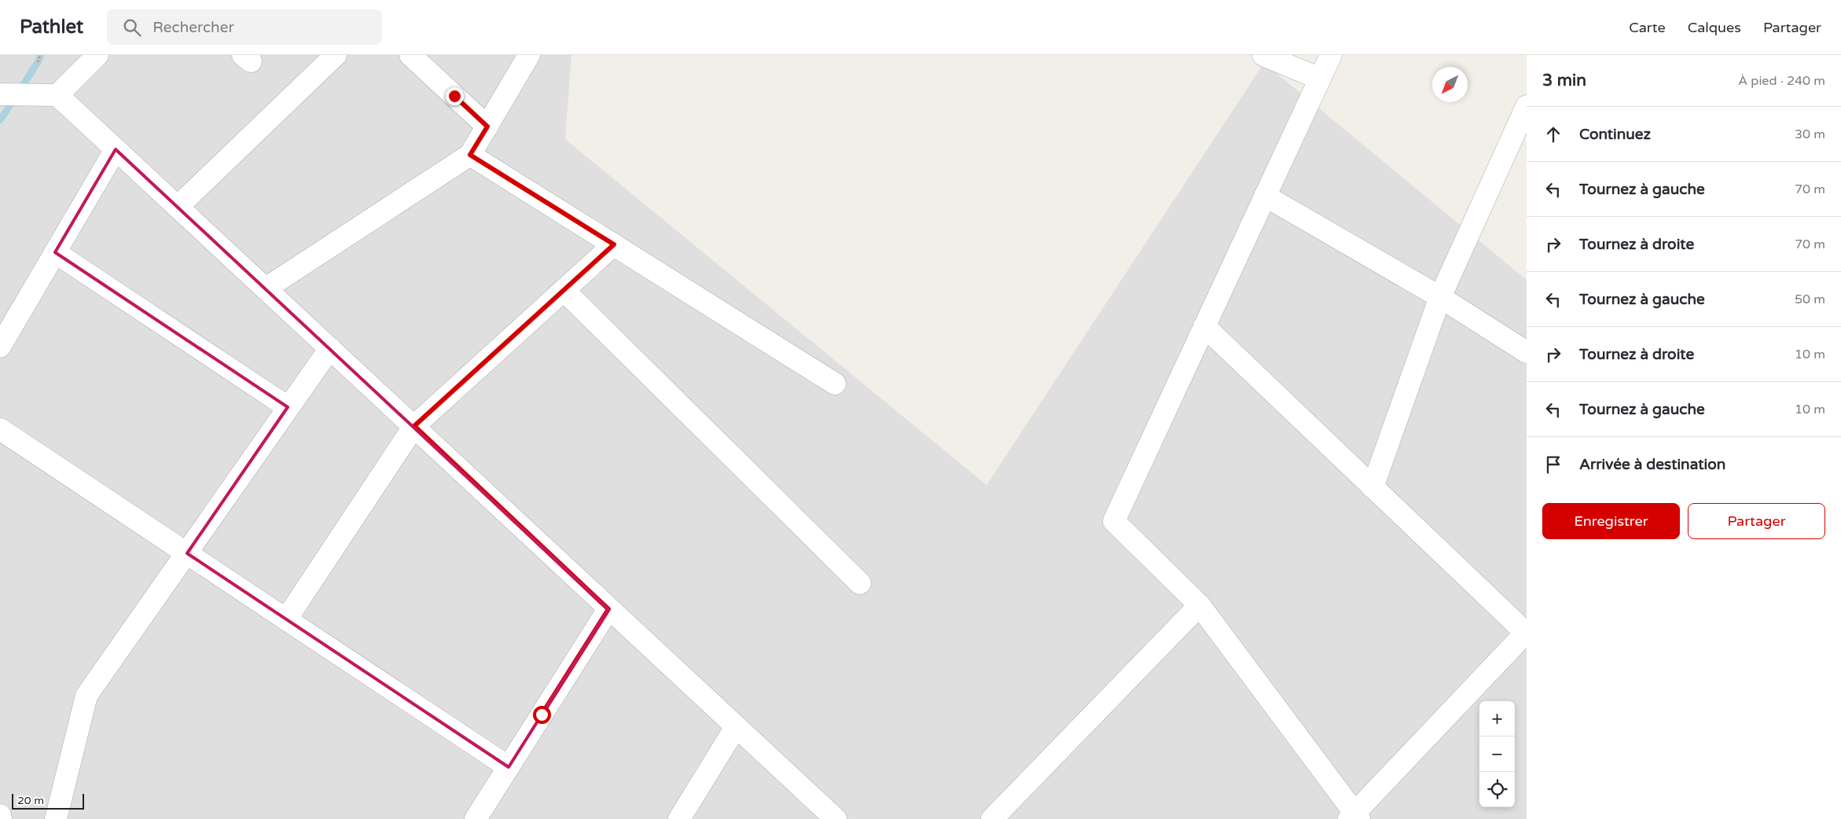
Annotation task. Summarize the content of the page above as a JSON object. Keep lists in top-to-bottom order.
{
  "scale_bar": "20 m",
  "north": "bottom left",
  "page": {
    "header": "Pathlet",
    "search": "Rechercher",
    "nav": ["Carte", "Calques", "Partager"],
    "heading": ["3 min", "À pied · 240 m"],
    "list": [
      ["Continuez", "30 m"],
      ["Tournez à gauche", "70 m"],
      ["Tournez à droite", "70 m"],
      ["Tournez à gauche", "50 m"],
      ["Tournez à droite", "10 m"],
      ["Tournez à gauche", "10 m"],
      "Arrivée à destination"
    ],
    "buttons": ["Enregistrer", "Partager"],
    "map_buttons": ["+", "−"],
    "scale": "20 m"
  }
}
